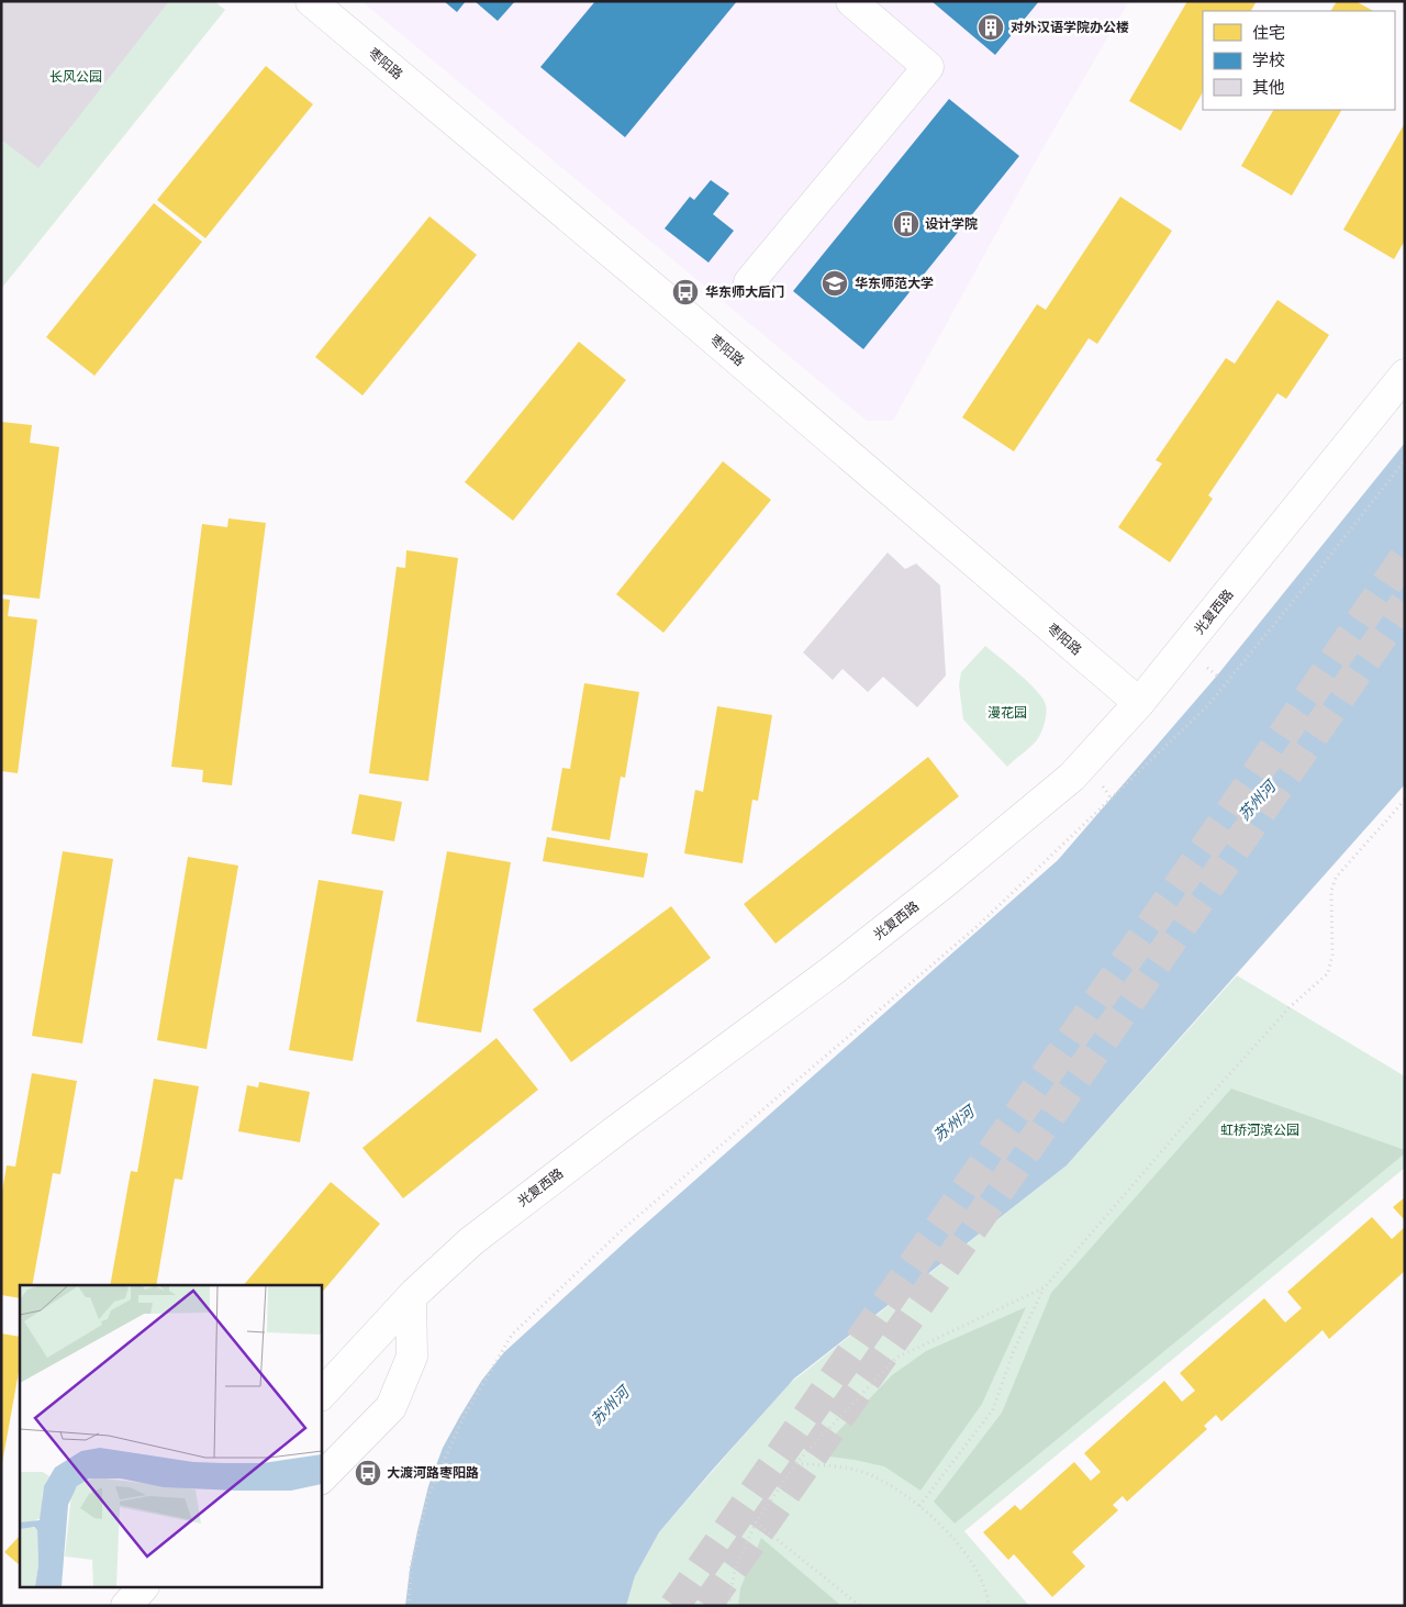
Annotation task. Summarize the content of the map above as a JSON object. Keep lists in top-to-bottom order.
{
  "streets": {
    "street": ["枣阳路", "光复西路"]
  },
  "crossings": [
    ["枣阳路", "光复西路"]
  ],
  "water": ["苏州河"],
  "parks": ["长风公园", "漫花园", "虹桥河滨公园"],
  "places": {
    "building": ["对外汉语学院办公楼", "设计学院"],
    "school or university": ["华东师范大学"],
    "bus stop": ["华东师大后门", "大渡河路枣阳路"]
  },
  "legend": ["住宅", "学校", "其他"]
}
